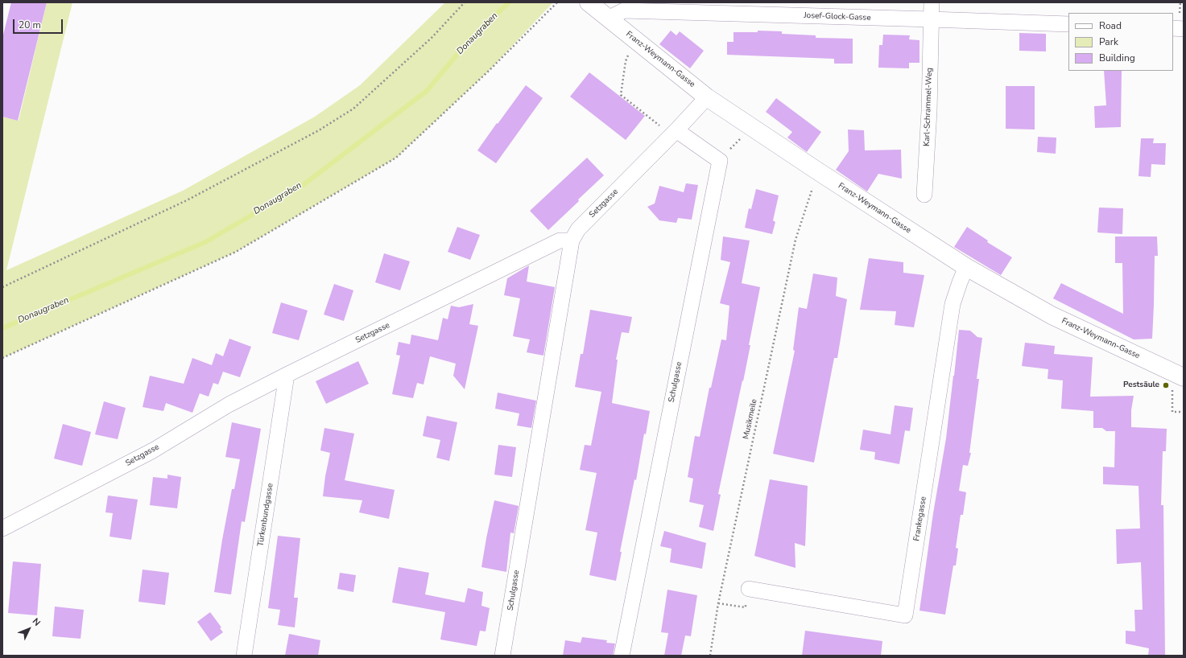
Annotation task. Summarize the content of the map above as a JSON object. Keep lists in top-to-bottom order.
{
  "streets": {
    "street": [
      "Josef-Glock-Gasse",
      "Franz-Weymann-Gasse",
      "Karl-Schrammel-Weg",
      "Setzgasse",
      "Schulgasse",
      "Türkenbundgasse",
      "Frankegasse"
    ],
    "path": ["Musikmeile"]
  },
  "crossings": [
    ["Josef-Glock-Gasse", "Franz-Weymann-Gasse"],
    ["Josef-Glock-Gasse", "Karl-Schrammel-Weg"],
    ["Franz-Weymann-Gasse", "Setzgasse"],
    ["Franz-Weymann-Gasse", "Frankegasse"],
    ["Setzgasse", "Schulgasse"],
    ["Setzgasse", "Türkenbundgasse"]
  ],
  "water": ["Donaugraben"],
  "places": ["Pestsäule"],
  "legend": ["Road", "Park", "Building"],
  "scale_bar": "20 m",
  "north": "top right"
}
